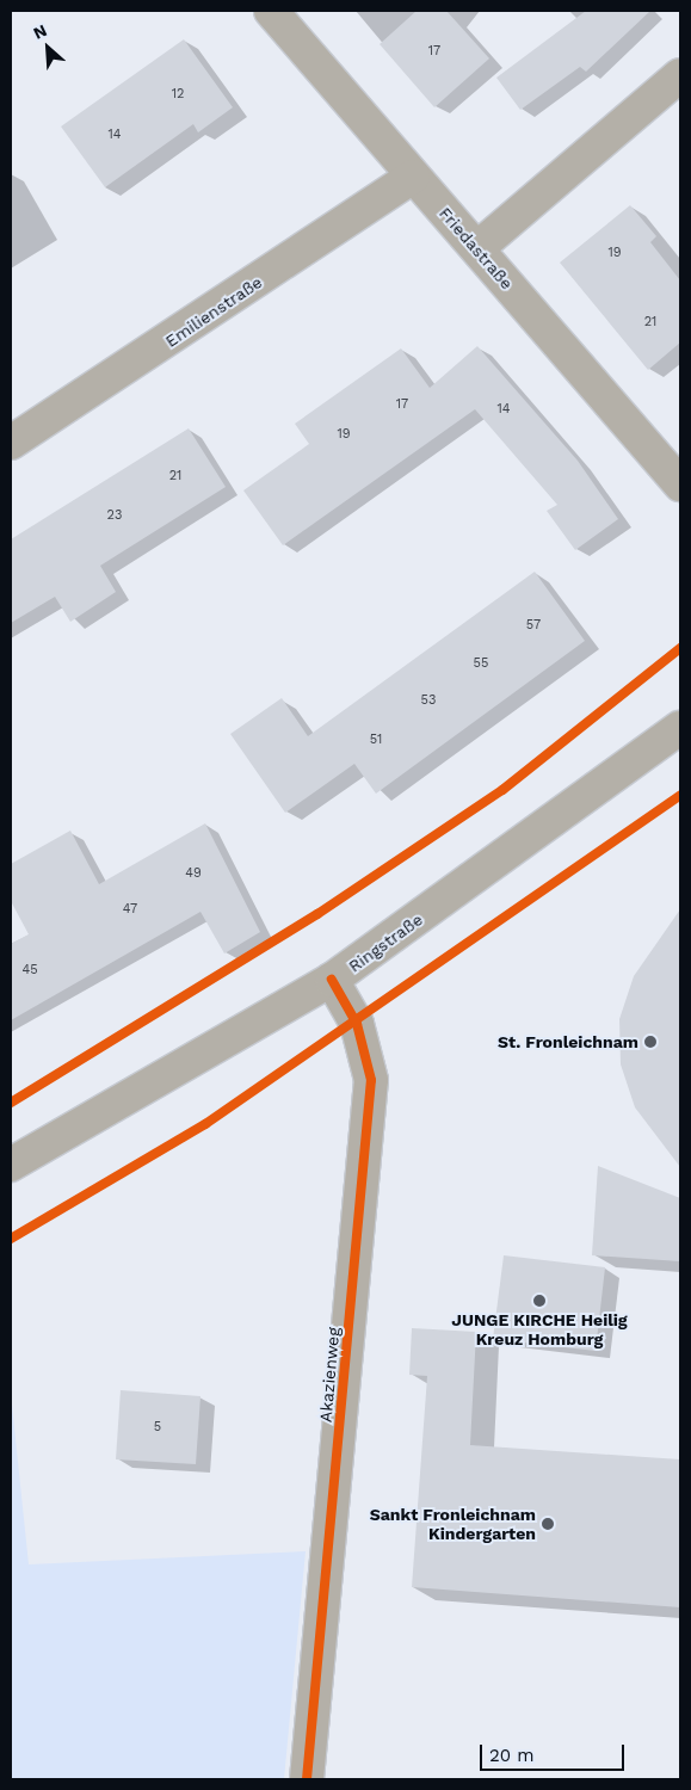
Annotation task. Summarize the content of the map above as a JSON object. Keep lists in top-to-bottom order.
{
  "streets": {
    "street": [
      "Friedastraße",
      "Emilienstraße",
      "Ringstraße",
      "Akazienweg"
    ]
  },
  "crossings": [
    ["Friedastraße", "Emilienstraße"],
    ["Ringstraße", "Akazienweg"]
  ],
  "places": ["St. Fronleichnam", "JUNGE KIRCHE Heilig Kreuz Homburg", "Sankt Fronleichnam Kindergarten"],
  "house_numbers": [
    "17",
    "12",
    "14",
    "19",
    "21",
    "17",
    "14",
    "19",
    "21",
    "23",
    "57",
    "55",
    "53",
    "51",
    "49",
    "47",
    "45",
    "5"
  ],
  "scale_bar": "20 m",
  "north": "top left"
}
